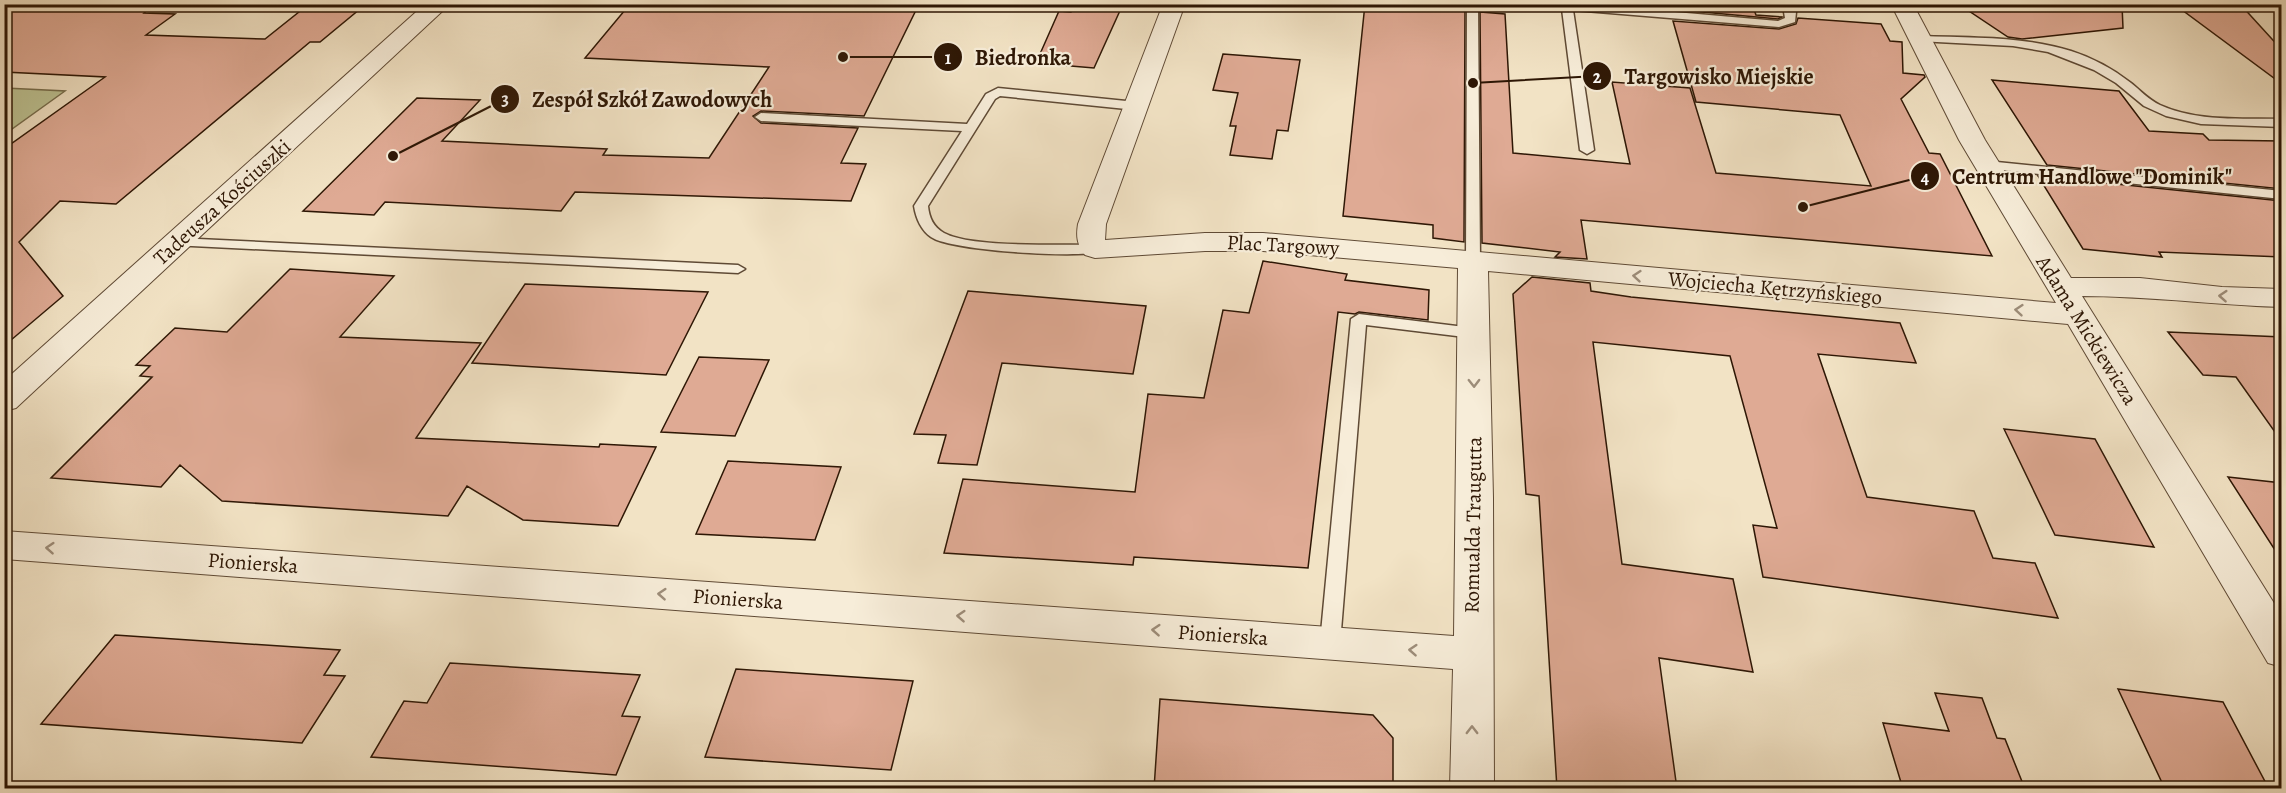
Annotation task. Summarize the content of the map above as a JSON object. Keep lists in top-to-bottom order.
{
  "streets": {
    "street": [
      "Tadeusza Kościuszki",
      "Plac Targowy",
      "Wojciecha Kętrzyńskiego",
      "Adama Mickiewicza",
      "Romualda Traugutta",
      "Pionierska"
    ]
  },
  "crossings": [
    ["Plac Targowy", "Wojciecha Kętrzyńskiego"],
    ["Plac Targowy", "Romualda Traugutta"],
    ["Wojciecha Kętrzyńskiego", "Adama Mickiewicza"],
    ["Wojciecha Kętrzyńskiego", "Romualda Traugutta"],
    ["Romualda Traugutta", "Pionierska"]
  ],
  "one_way": ["Wojciecha Kętrzyńskiego", "Pionierska"],
  "places": [
    "Biedronka",
    "Targowisko Miejskie",
    "Zespół Szkół Zawodowych",
    "Centrum Handlowe \"Dominik\""
  ]
}
